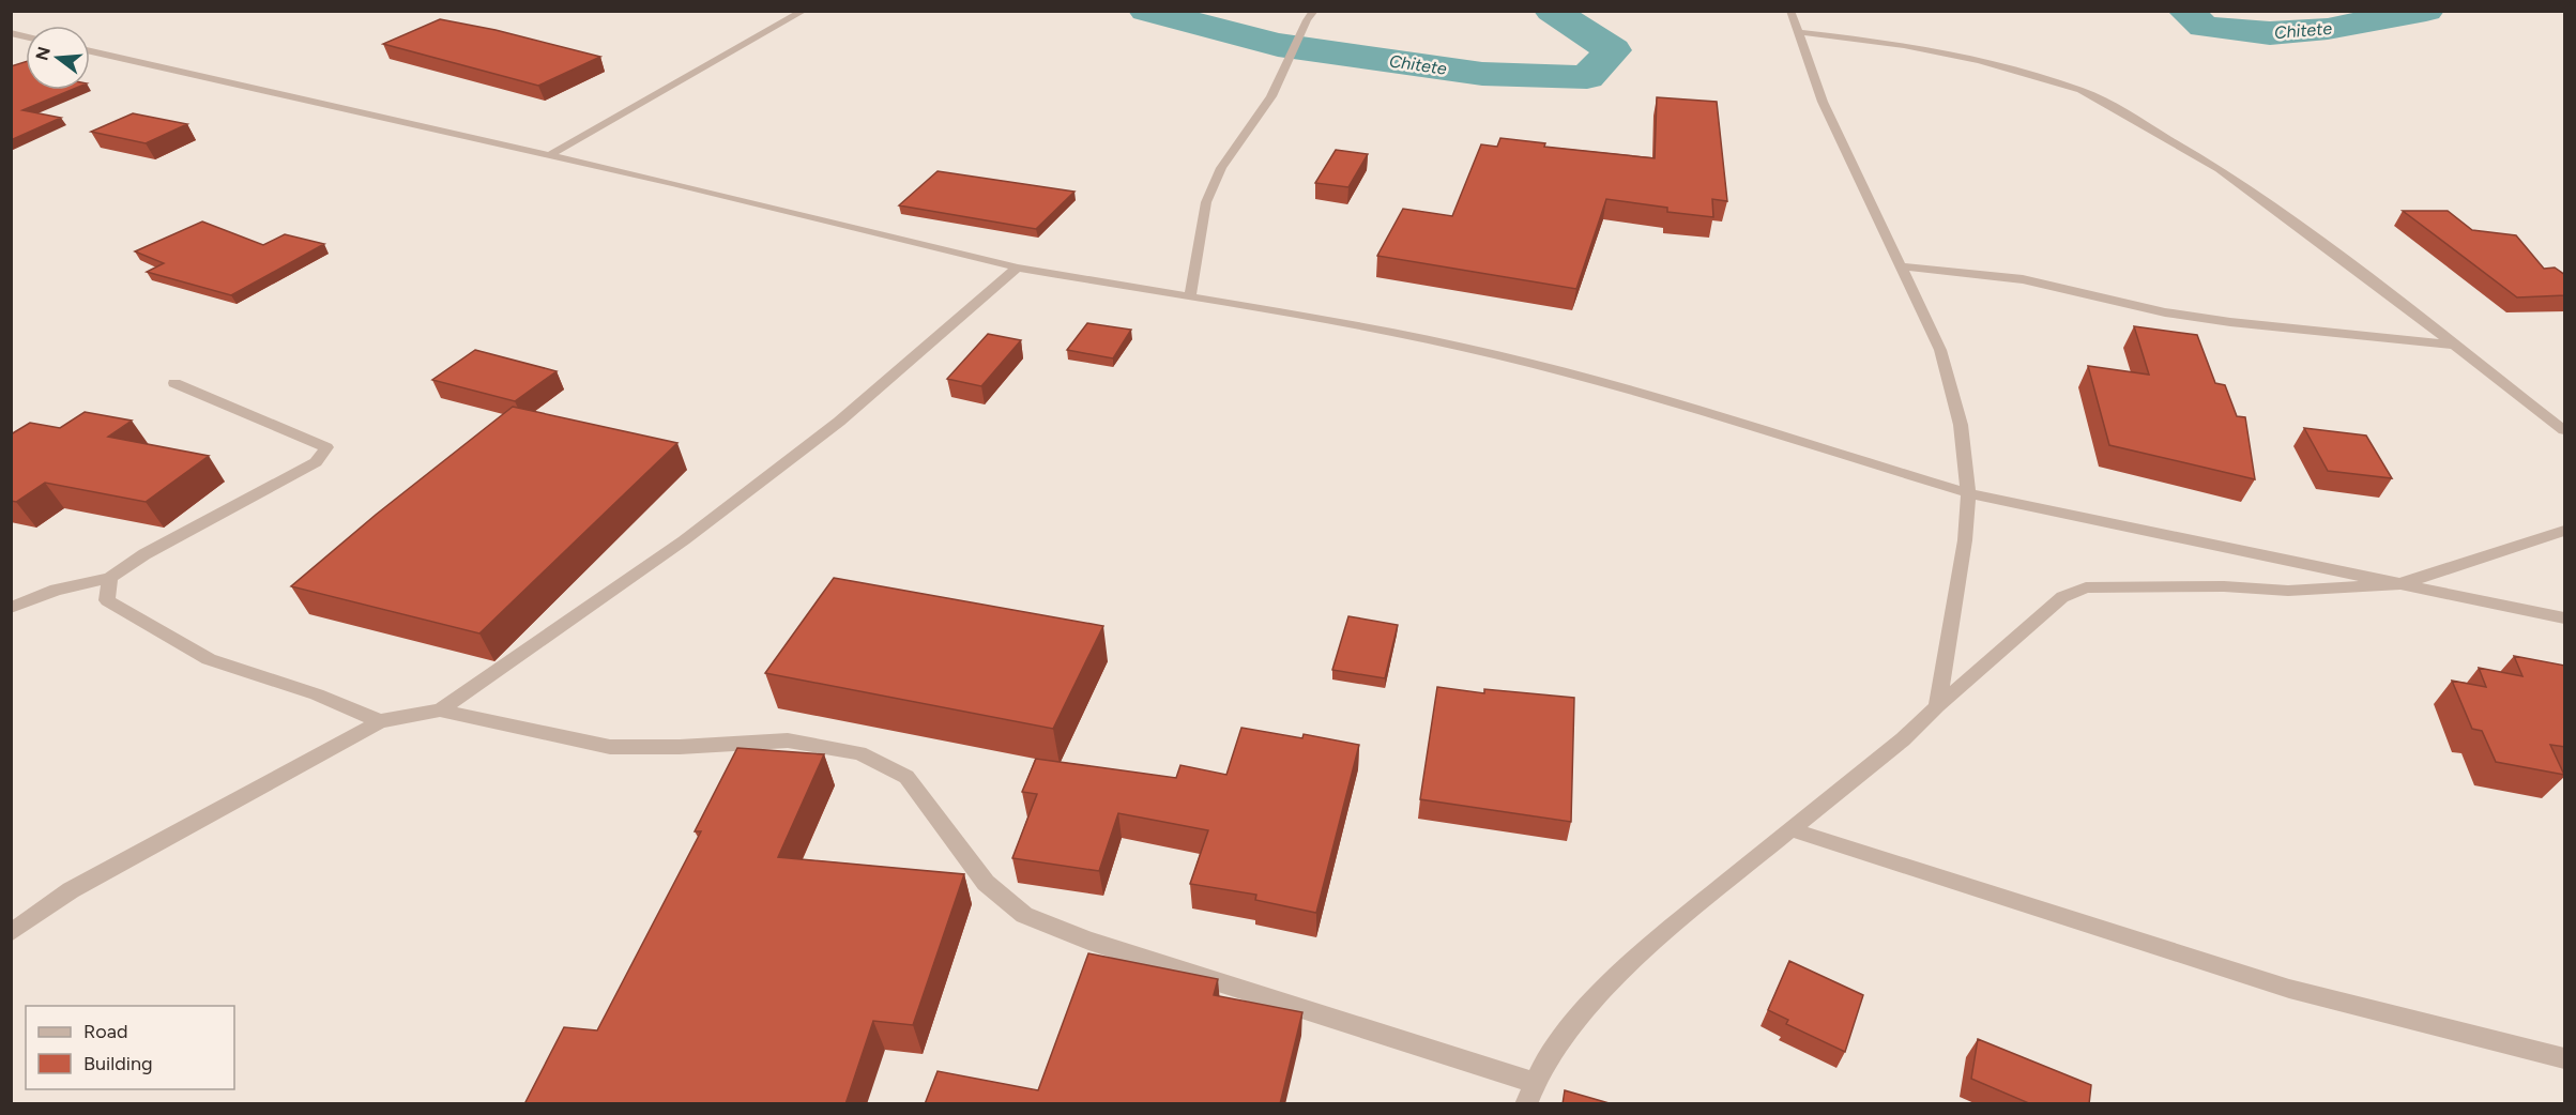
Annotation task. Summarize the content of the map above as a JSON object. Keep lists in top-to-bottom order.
{
  "water": ["Chitete"],
  "legend": ["Road", "Building"],
  "north": "left"
}
